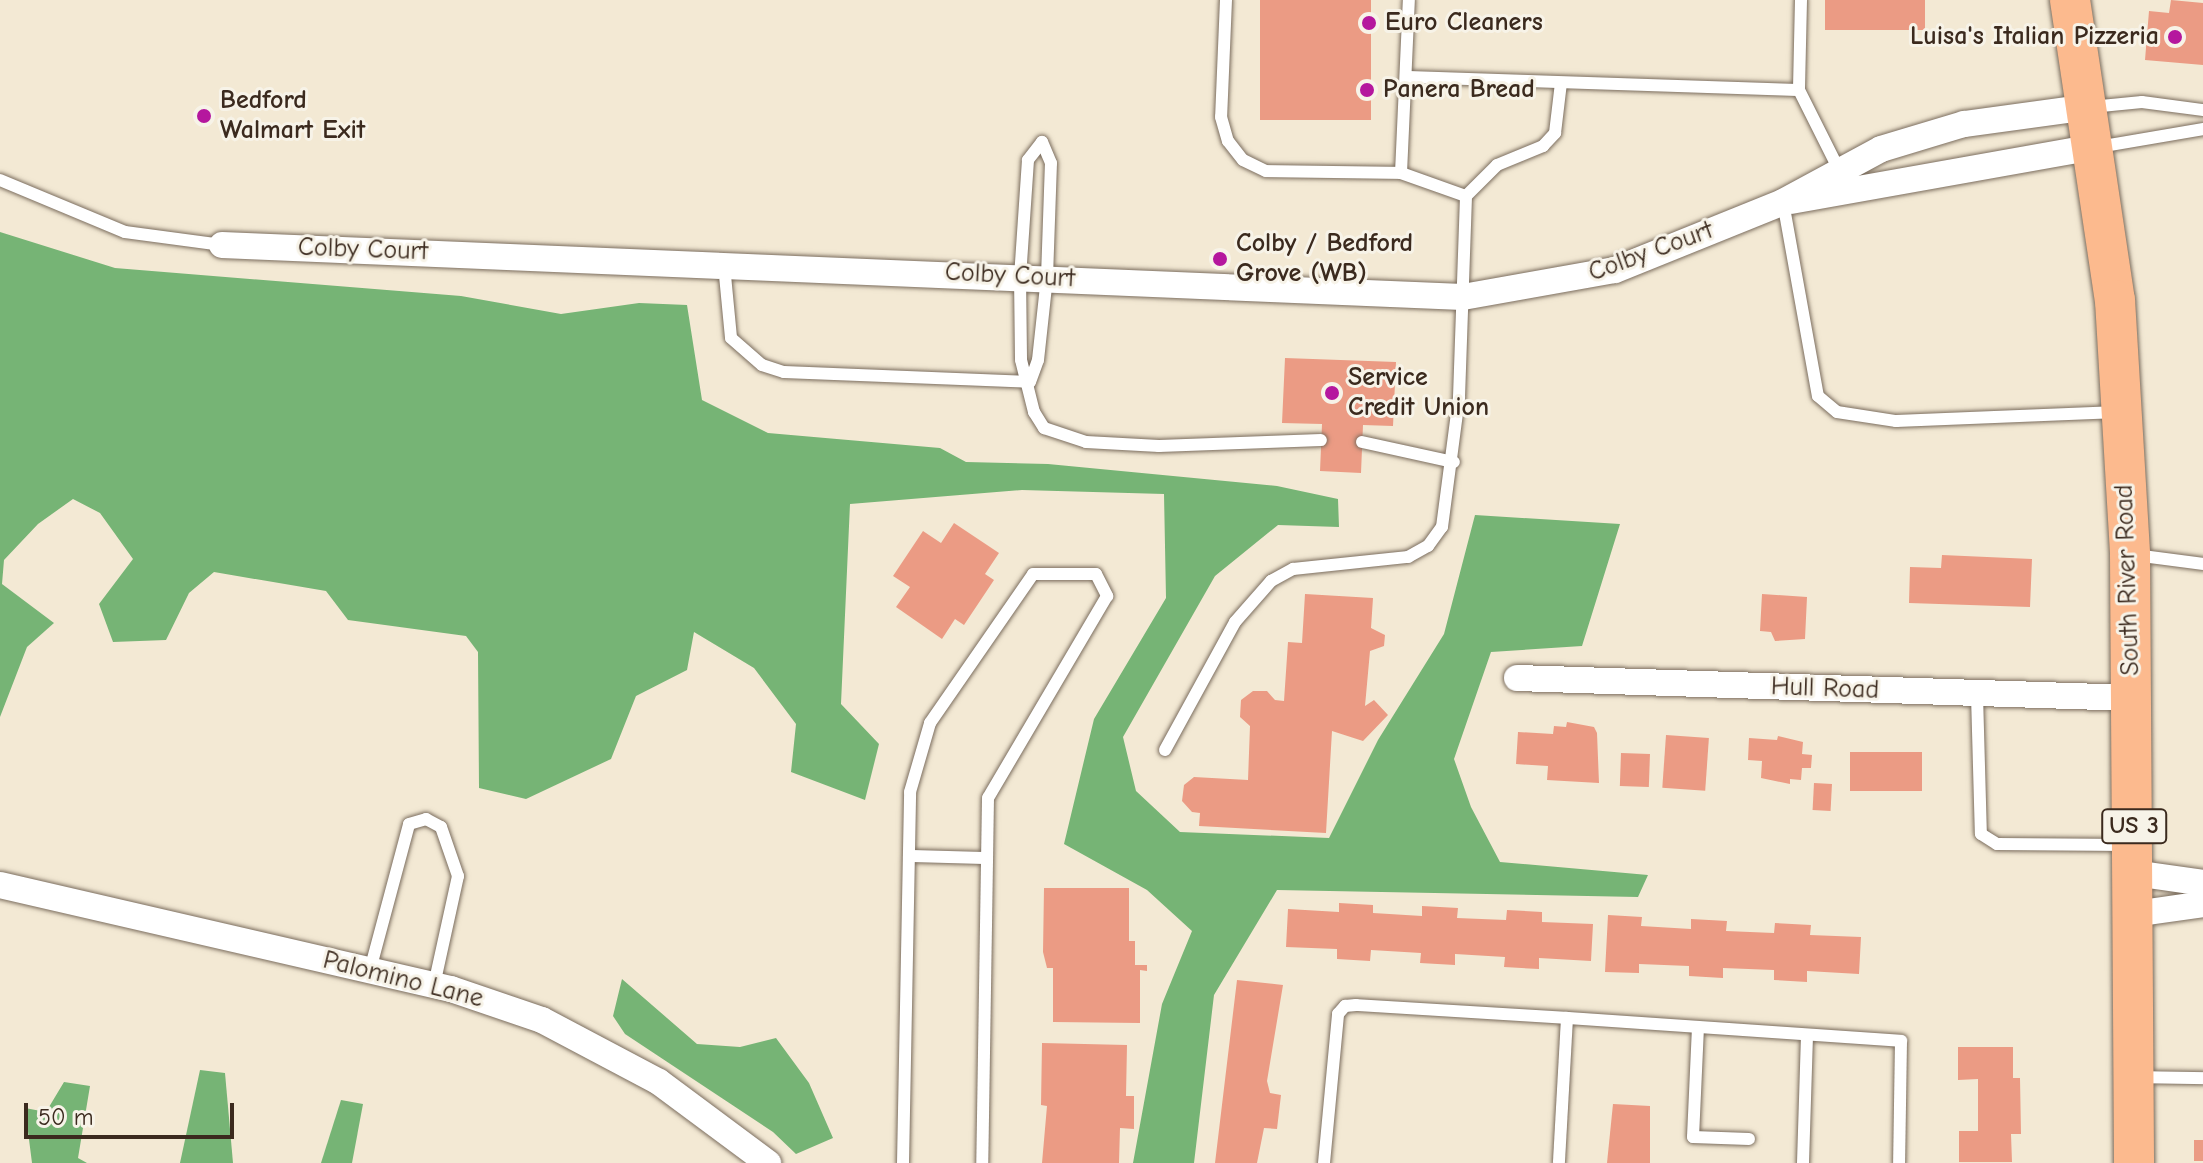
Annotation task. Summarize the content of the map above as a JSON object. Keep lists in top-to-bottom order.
{
  "streets": {
    "main road": ["South River Road", "US 3"],
    "street": ["Colby Court", "Hull Road", "Palomino Lane"]
  },
  "crossings": [
    ["Colby Court", "South River Road"],
    ["South River Road", "Hull Road"]
  ],
  "places": [
    "Euro Cleaners",
    "Luisa's Italian Pizzeria",
    "Panera Bread",
    "Bedford Walmart Exit",
    "Colby / Bedford Grove (WB)",
    "Service Credit Union"
  ],
  "scale_bar": "50 m"
}
